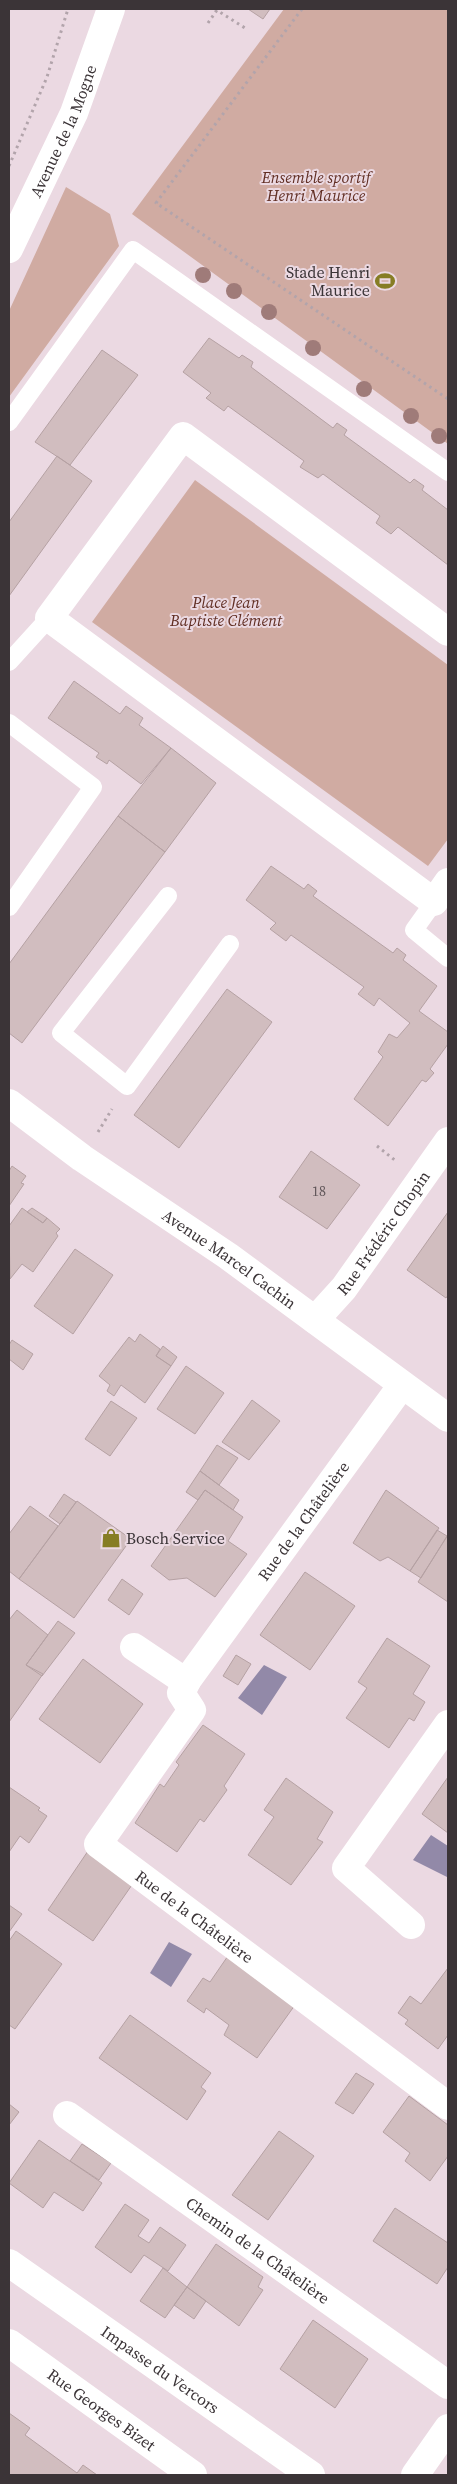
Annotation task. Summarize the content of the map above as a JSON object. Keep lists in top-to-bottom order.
{
  "streets": {
    "street": [
      "Avenue de la Mogne",
      "Rue Frédéric Chopin",
      "Avenue Marcel Cachin",
      "Rue de la Châtelière",
      "Chemin de la Châtelière",
      "Impasse du Vercors",
      "Rue Georges Bizet"
    ]
  },
  "crossings": [
    ["Rue Frédéric Chopin", "Avenue Marcel Cachin"],
    ["Avenue Marcel Cachin", "Rue de la Châtelière"]
  ],
  "parks": ["Ensemble sportif Henri Maurice", "Place Jean Baptiste Clément"],
  "places": {
    "sports": ["Stade Henri Maurice"],
    "shop": ["Bosch Service"]
  },
  "house_numbers": ["18"]
}
